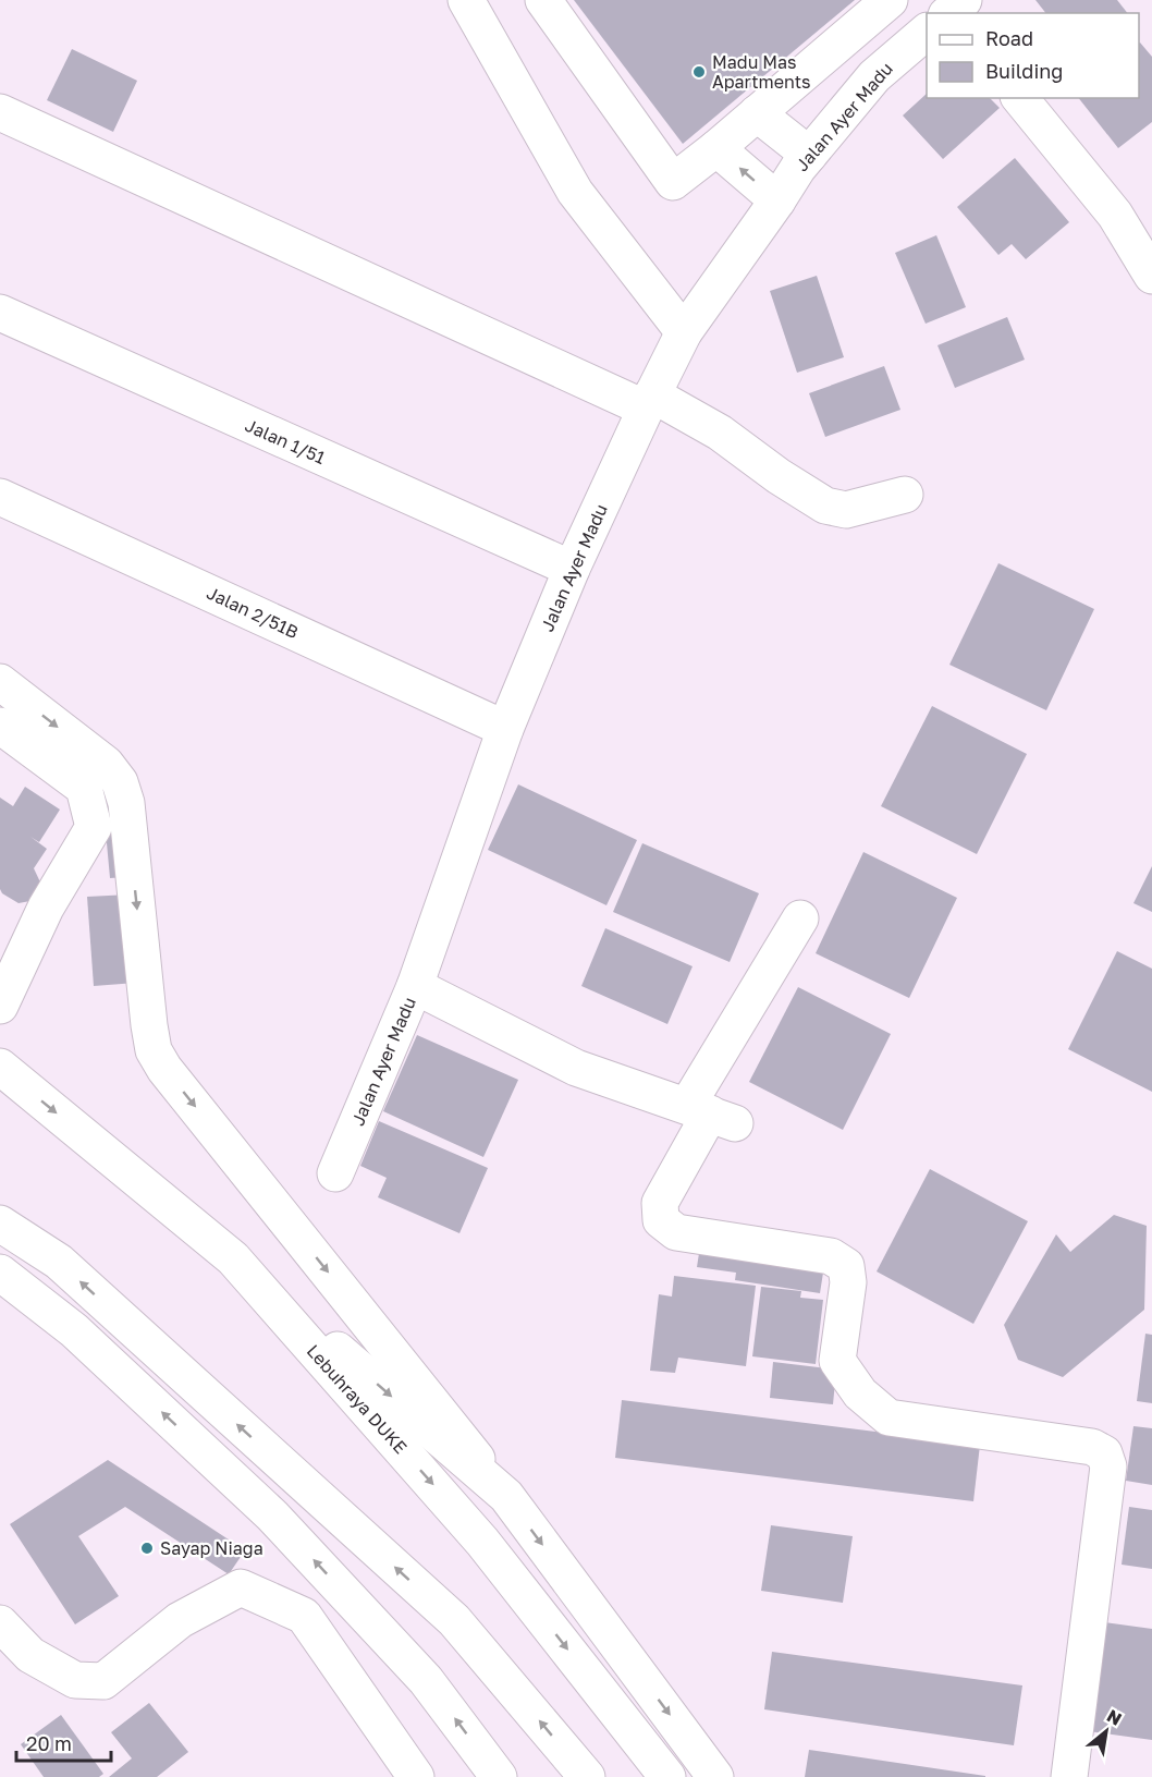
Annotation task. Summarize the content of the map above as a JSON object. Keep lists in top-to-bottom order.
{
  "streets": {
    "main road": [
      "Jalan Ayer Madu",
      "Jalan 1/51",
      "Jalan 2/51B",
      "Lebuhraya DUKE"
    ]
  },
  "crossings": [
    ["Jalan Ayer Madu", "Jalan 1/51"],
    ["Jalan Ayer Madu", "Jalan 2/51B"]
  ],
  "places": ["Madu Mas Apartments", "Sayap Niaga"],
  "legend": ["Road", "Building"],
  "scale_bar": "20 m",
  "north": "top right"
}
